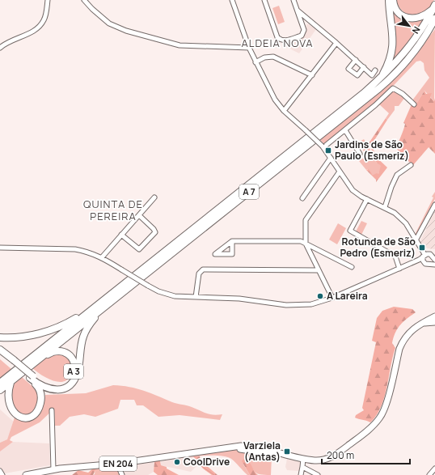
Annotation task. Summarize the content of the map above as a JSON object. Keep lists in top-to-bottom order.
{
  "streets": {
    "highway": ["A 7", "A 3"],
    "main road": ["EN 204"]
  },
  "crossings": [
    ["A 7", "A 3"]
  ],
  "districts": ["ALDEIA NOVA", "QUINTA DE PEREIRA"],
  "places": {
    "transit": ["Jardins de São Paulo (Esmeriz)", "Rotunda de São Pedro (Esmeriz)", "Varziela (Antas)"],
    "other": ["A Lareira", "CoolDrive"]
  },
  "scale_bar": "200 m",
  "north": "bottom right"
}
